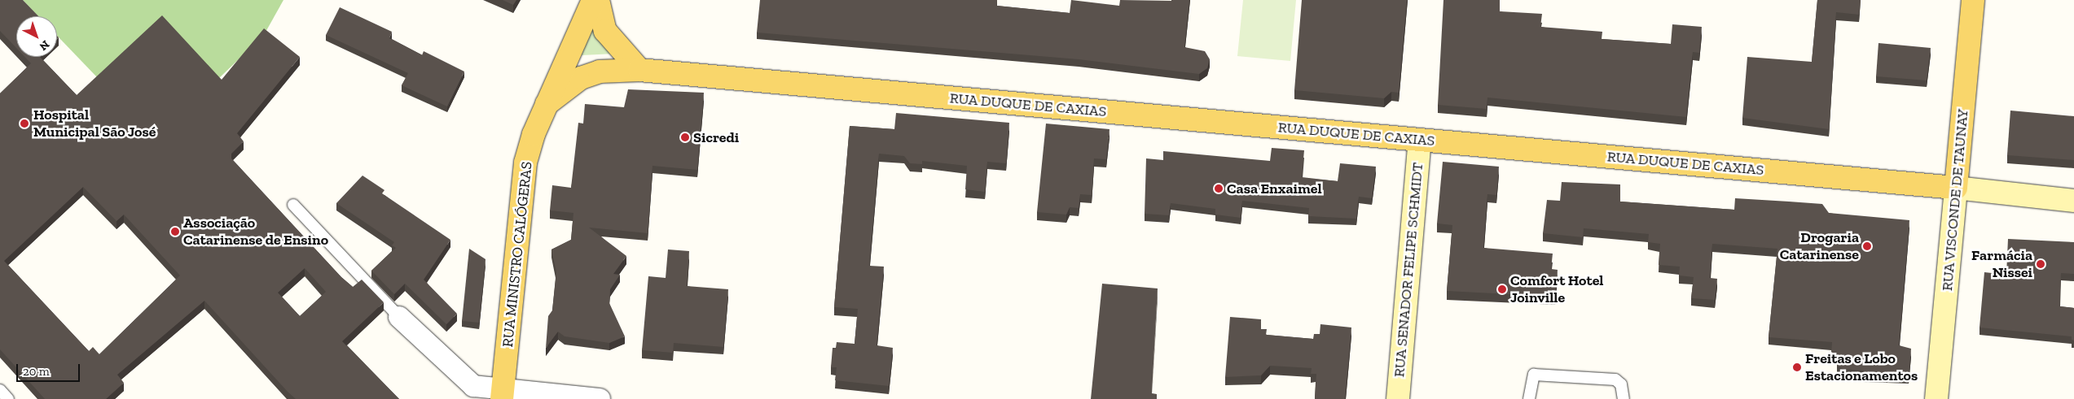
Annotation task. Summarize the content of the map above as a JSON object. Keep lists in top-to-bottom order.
{
  "streets": {
    "main road": [
      "RUA DUQUE DE CAXIAS",
      "RUA VISCONDE DE TAUNAY",
      "RUA MINISTRO CALÓGERAS",
      "RUA SENADOR FELIPE SCHMIDT"
    ]
  },
  "crossings": [
    ["RUA DUQUE DE CAXIAS", "RUA VISCONDE DE TAUNAY"],
    ["RUA DUQUE DE CAXIAS", "RUA MINISTRO CALÓGERAS"],
    ["RUA DUQUE DE CAXIAS", "RUA SENADOR FELIPE SCHMIDT"]
  ],
  "places": [
    "Hospital Municipal São José",
    "Sicredi",
    "Casa Enxaimel",
    "Associação Catarinense de Ensino",
    "Drogaria Catarinense",
    "Farmácia Nissei",
    "Comfort Hotel Joinville",
    "Freitas e Lobo Estacionamentos"
  ],
  "scale_bar": "20 m",
  "north": "bottom right"
}
